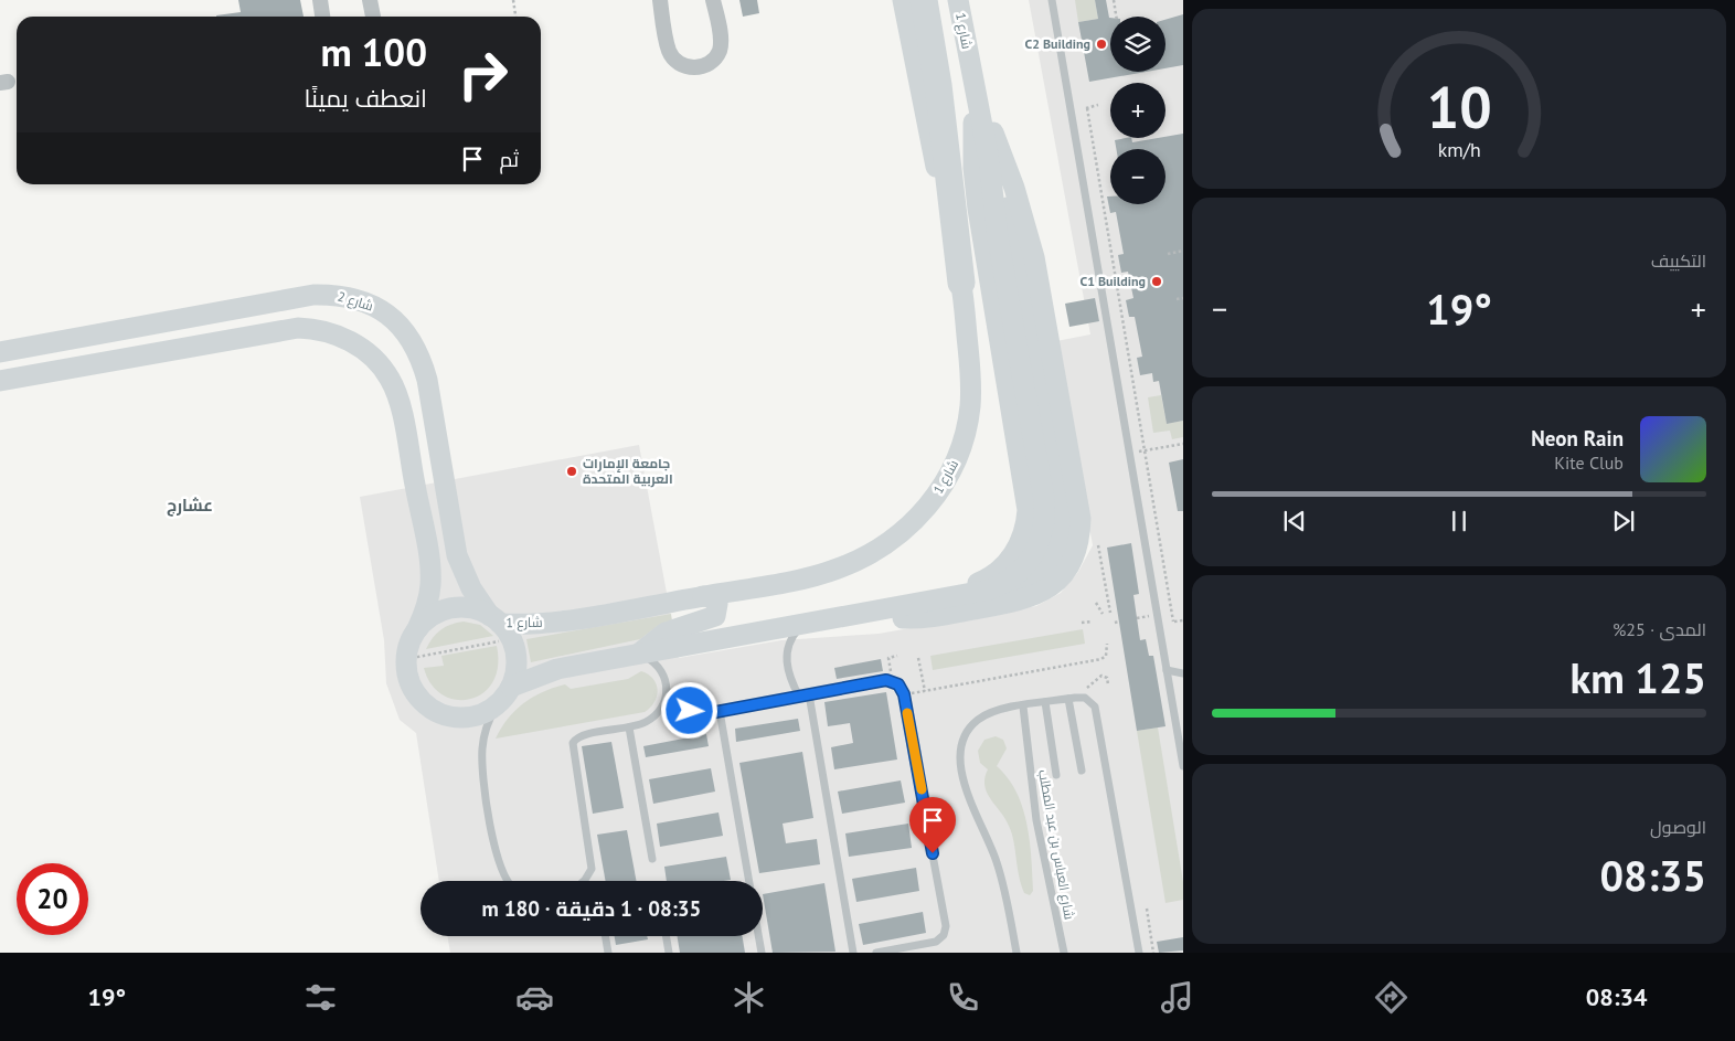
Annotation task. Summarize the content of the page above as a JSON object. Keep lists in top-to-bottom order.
{
  "streets": {
    "street": ["شارع 1", "شارع 2"],
    "lane": ["شارع العباس بن عبد المطلب"]
  },
  "crossings": [
    ["شارع 1", "شارع 2"]
  ],
  "districts": ["عشارج"],
  "places": ["C2 Building", "C1 Building", "جامعة الإمارات العربية المتحدة"],
  "page": {
    "map_buttons": ["+", "−"],
    "turn": ["100 m", "انعطف يمينًا"],
    "then": "ثم",
    "tile": [
      "التكييف",
      ["المدى · 25%", "125 km"],
      ["الوصول", "08:35"]
    ],
    "heat": ["−", "19°", "+"],
    "song": ["Neon Rain", "Kite Club"],
    "limit": "20",
    "trip": "08:35 · 1 دقيقة · 180 m",
    "tabs": ["08:34", "19°"],
    "gauge": ["10", "km/h"]
  }
}
